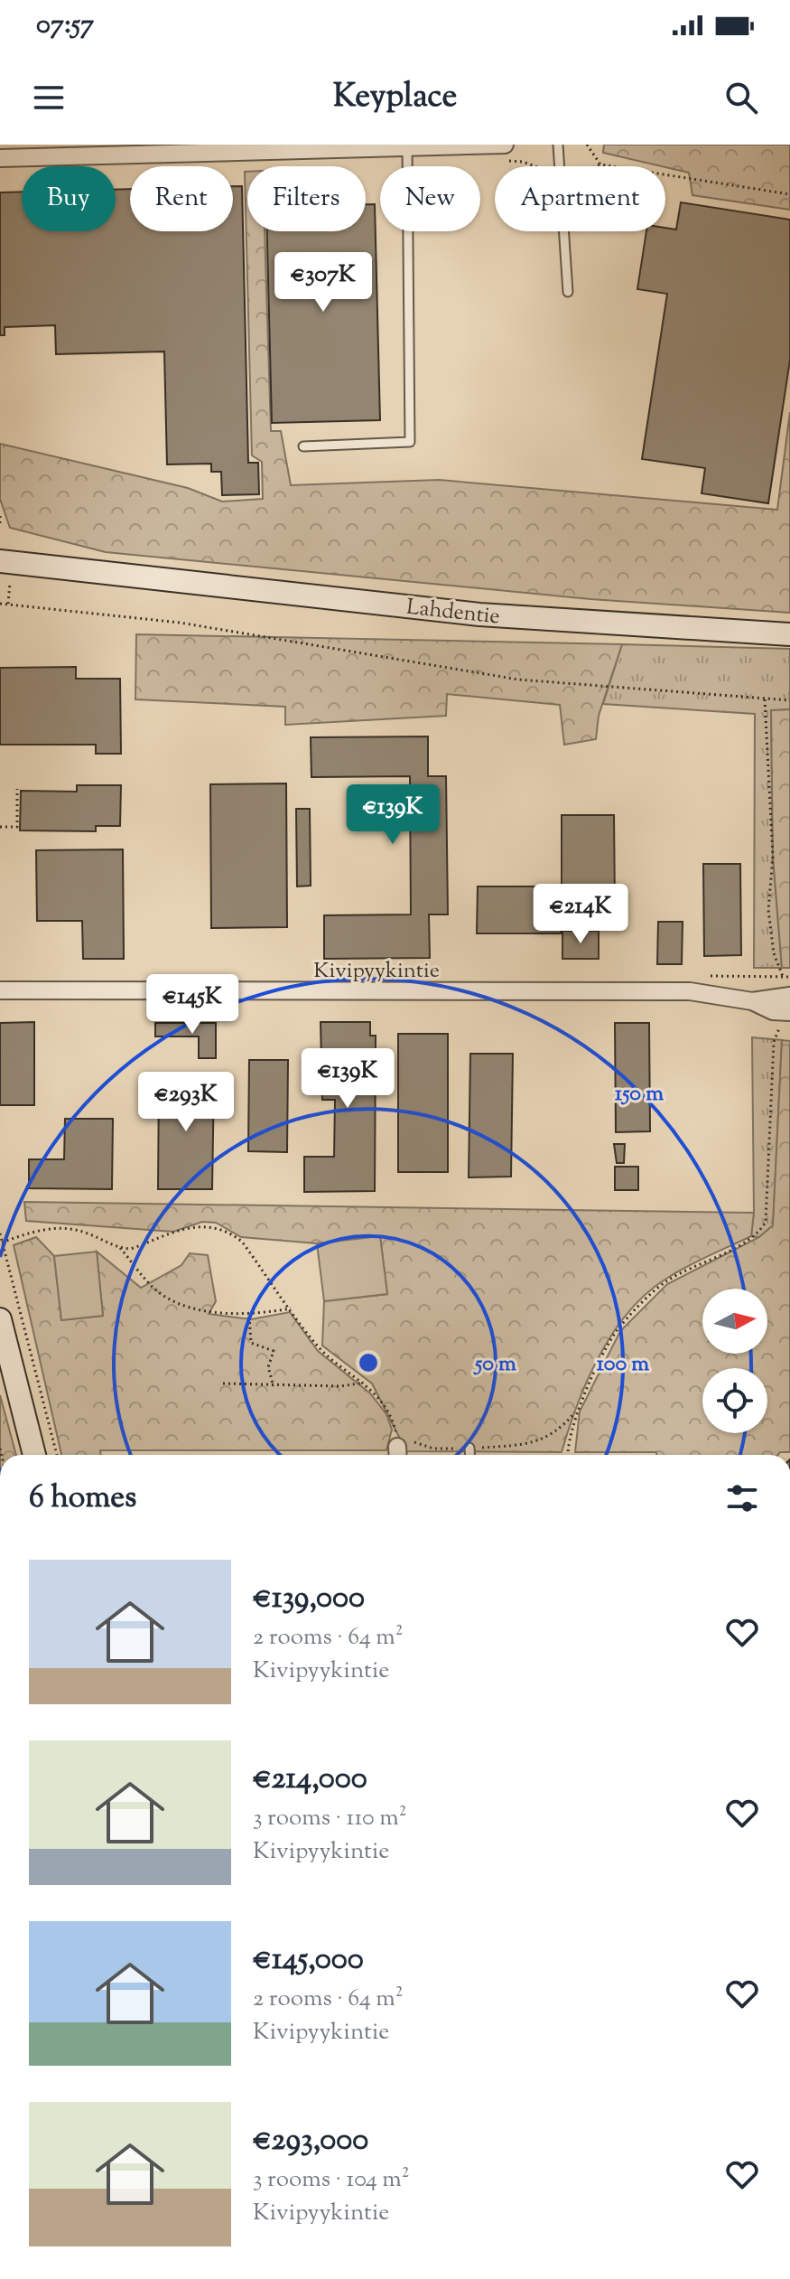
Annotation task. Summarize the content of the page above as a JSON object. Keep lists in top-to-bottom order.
{
  "streets": {
    "main road": ["Lahdentie"],
    "street": ["Kivipyykintie"]
  },
  "north": "right",
  "page": {
    "status": "07:57",
    "header": "Keyplace",
    "chip": [
      "Buy",
      "Rent",
      "Filters",
      "New",
      "Apartment"
    ],
    "price": [
      "€307K",
      "€139K",
      "€214K",
      "€145K",
      "€139K",
      "€293K"
    ],
    "heading": "6 homes",
    "list": [
      {
        "name": "€139,000",
        "note": "2 rooms · 64 m² · Kivipyykintie"
      },
      {
        "name": "€214,000",
        "note": "3 rooms · 110 m² · Kivipyykintie"
      },
      {
        "name": "€145,000",
        "note": "2 rooms · 64 m² · Kivipyykintie"
      },
      {
        "name": "€293,000",
        "note": "3 rooms · 104 m² · Kivipyykintie"
      }
    ]
  },
  "rings": ["150 m", "50 m", "100 m"]
}
